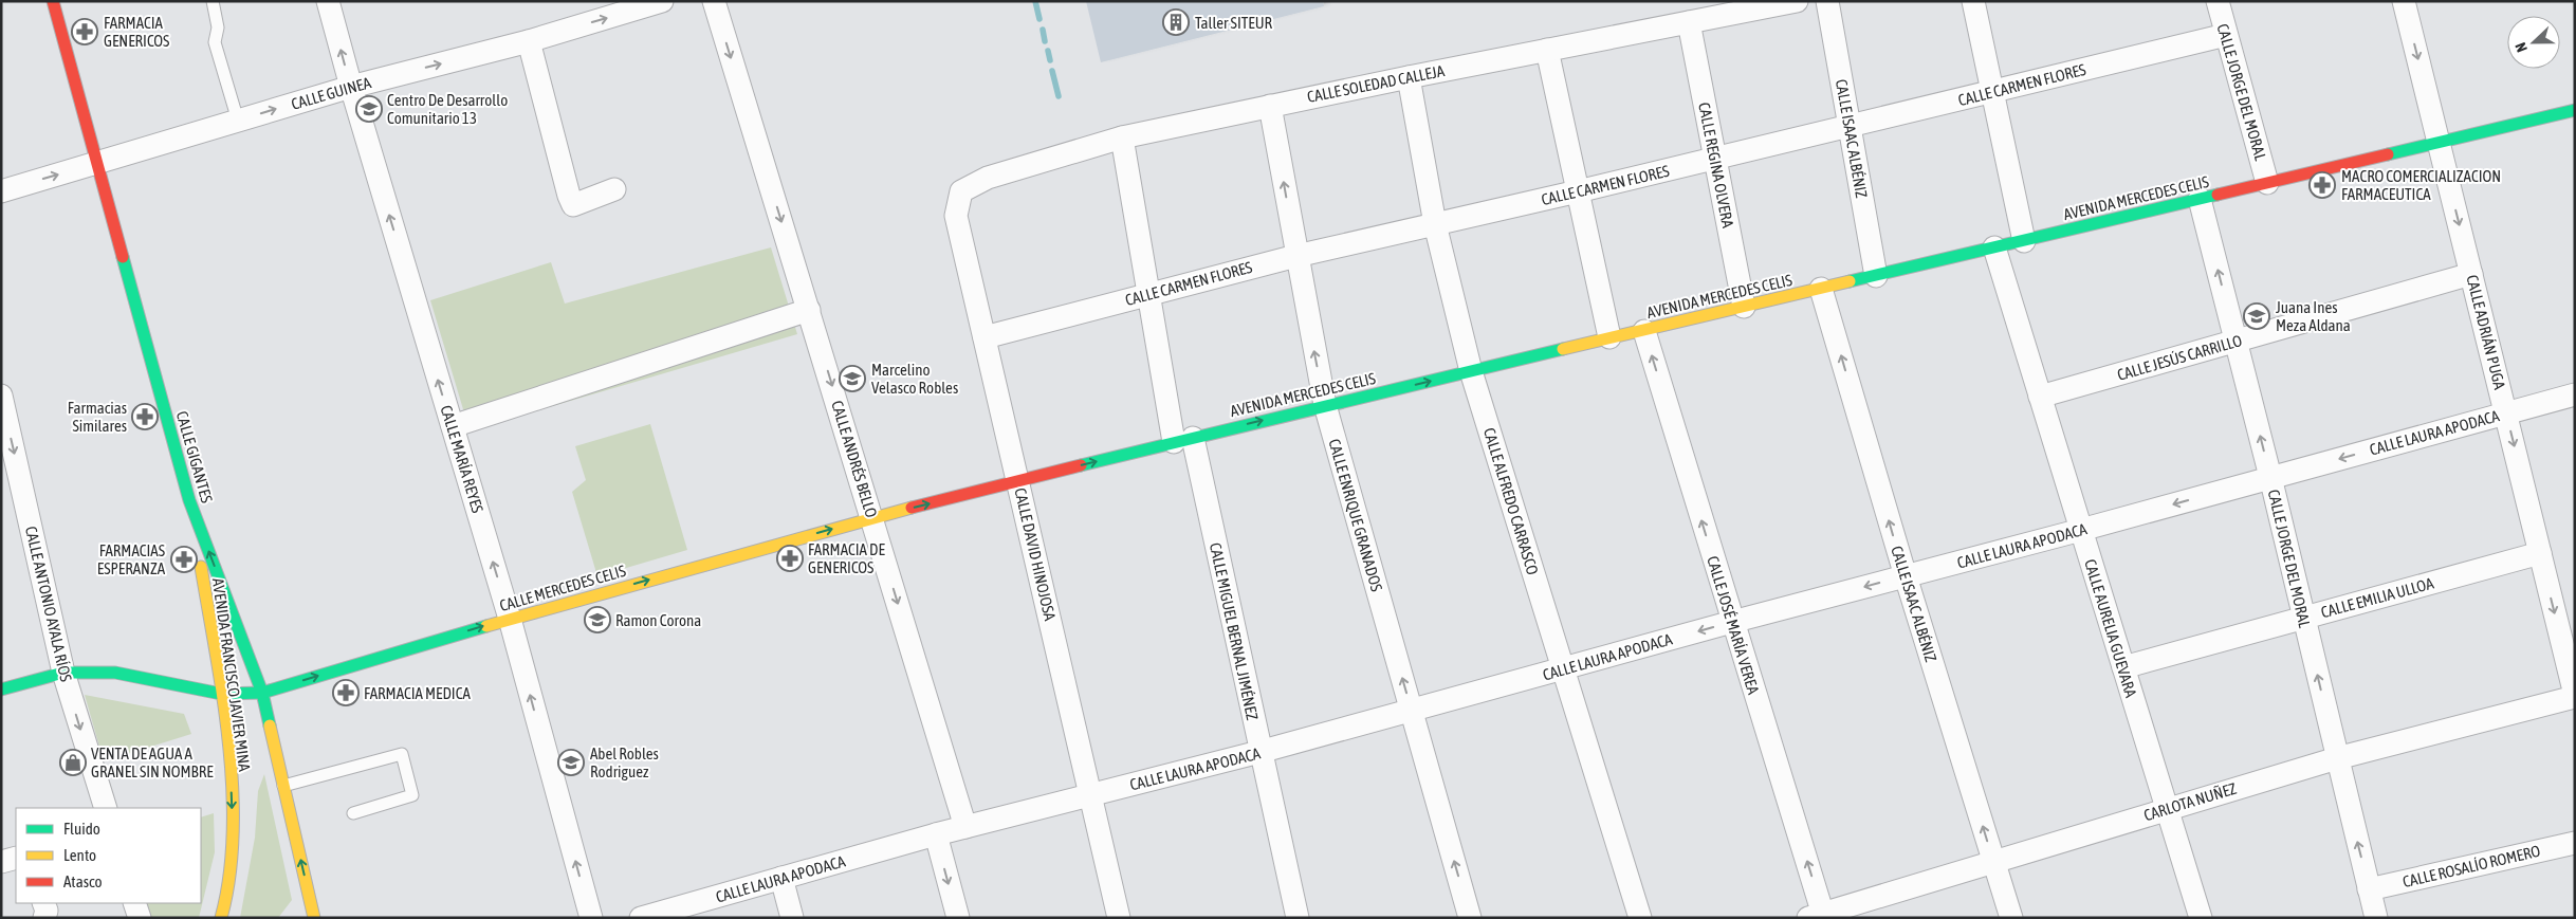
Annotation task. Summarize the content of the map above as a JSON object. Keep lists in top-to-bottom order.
{
  "streets": {
    "main road": [
      "AVENIDA MERCEDES CELIS",
      "CALLE GIGANTES",
      "CALLE MERCEDES CELIS",
      "AVENIDA FRANCISCO JAVIER MINA"
    ],
    "street": [
      "CALLE SOLEDAD CALLEJA",
      "CALLE CARMEN FLORES",
      "CALLE JORGE DEL MORAL",
      "CALLE GUINEA",
      "CALLE ISAAC ALBÉNIZ",
      "CALLE REGINA OLVERA",
      "CALLE ADRIÁN PUGA",
      "CALLE JESÚS CARRILLO",
      "CALLE LAURA APODACA",
      "CALLE MARÍA REYES",
      "CALLE ANDRÉS BELLO",
      "CALLE ALFREDO CARRASCO",
      "CALLE ENRIQUE GRANADOS",
      "CALLE DAVID HINOJOSA",
      "CALLE EMILIA ULLOA",
      "CALLE ANTONIO AYALA RÍOS",
      "CALLE JOSÉ MARÍA VEREA",
      "CALLE AURELIA GUEVARA",
      "CALLE MIGUEL BERNAL JIMÉNEZ",
      "CARLOTA NUÑEZ",
      "CALLE ROSALÍO ROMERO"
    ]
  },
  "crossings": [
    ["CALLE SOLEDAD CALLEJA", "CALLE REGINA OLVERA"],
    ["CALLE SOLEDAD CALLEJA", "CALLE ALFREDO CARRASCO"],
    ["CALLE SOLEDAD CALLEJA", "CALLE ENRIQUE GRANADOS"],
    ["CALLE SOLEDAD CALLEJA", "CALLE DAVID HINOJOSA"],
    ["CALLE SOLEDAD CALLEJA", "CALLE MIGUEL BERNAL JIMÉNEZ"],
    ["CALLE CARMEN FLORES", "CALLE JORGE DEL MORAL"],
    ["CALLE CARMEN FLORES", "CALLE ISAAC ALBÉNIZ"],
    ["CALLE CARMEN FLORES", "CALLE REGINA OLVERA"],
    ["CALLE CARMEN FLORES", "CALLE ALFREDO CARRASCO"],
    ["CALLE CARMEN FLORES", "CALLE ENRIQUE GRANADOS"],
    ["CALLE CARMEN FLORES", "CALLE DAVID HINOJOSA"],
    ["CALLE CARMEN FLORES", "CALLE MIGUEL BERNAL JIMÉNEZ"],
    ["CALLE JORGE DEL MORAL", "AVENIDA MERCEDES CELIS"],
    ["CALLE JORGE DEL MORAL", "CALLE JESÚS CARRILLO"],
    ["CALLE JORGE DEL MORAL", "CALLE LAURA APODACA"],
    ["CALLE JORGE DEL MORAL", "CALLE EMILIA ULLOA"],
    ["CALLE JORGE DEL MORAL", "CARLOTA NUÑEZ"],
    ["CALLE JORGE DEL MORAL", "CALLE ROSALÍO ROMERO"],
    ["CALLE GUINEA", "CALLE GIGANTES"],
    ["CALLE GUINEA", "CALLE MARÍA REYES"],
    ["CALLE ISAAC ALBÉNIZ", "AVENIDA MERCEDES CELIS"],
    ["CALLE ISAAC ALBÉNIZ", "CALLE LAURA APODACA"],
    ["CALLE ISAAC ALBÉNIZ", "CARLOTA NUÑEZ"],
    ["CALLE REGINA OLVERA", "AVENIDA MERCEDES CELIS"],
    ["AVENIDA MERCEDES CELIS", "CALLE ADRIÁN PUGA"],
    ["AVENIDA MERCEDES CELIS", "CALLE ANDRÉS BELLO"],
    ["AVENIDA MERCEDES CELIS", "CALLE ALFREDO CARRASCO"],
    ["AVENIDA MERCEDES CELIS", "CALLE ENRIQUE GRANADOS"],
    ["AVENIDA MERCEDES CELIS", "CALLE DAVID HINOJOSA"],
    ["AVENIDA MERCEDES CELIS", "CALLE MERCEDES CELIS"],
    ["AVENIDA MERCEDES CELIS", "CALLE JOSÉ MARÍA VEREA"],
    ["AVENIDA MERCEDES CELIS", "CALLE AURELIA GUEVARA"],
    ["AVENIDA MERCEDES CELIS", "CALLE MIGUEL BERNAL JIMÉNEZ"],
    ["CALLE ADRIÁN PUGA", "CALLE JESÚS CARRILLO"],
    ["CALLE ADRIÁN PUGA", "CALLE LAURA APODACA"],
    ["CALLE ADRIÁN PUGA", "CALLE EMILIA ULLOA"],
    ["CALLE ADRIÁN PUGA", "CARLOTA NUÑEZ"],
    ["CALLE JESÚS CARRILLO", "CALLE AURELIA GUEVARA"],
    ["CALLE LAURA APODACA", "CALLE ANDRÉS BELLO"],
    ["CALLE LAURA APODACA", "CALLE ALFREDO CARRASCO"],
    ["CALLE LAURA APODACA", "CALLE ENRIQUE GRANADOS"],
    ["CALLE LAURA APODACA", "CALLE DAVID HINOJOSA"],
    ["CALLE LAURA APODACA", "CALLE JOSÉ MARÍA VEREA"],
    ["CALLE LAURA APODACA", "CALLE AURELIA GUEVARA"],
    ["CALLE LAURA APODACA", "CALLE MIGUEL BERNAL JIMÉNEZ"],
    ["CALLE GIGANTES", "CALLE MERCEDES CELIS"],
    ["CALLE GIGANTES", "AVENIDA FRANCISCO JAVIER MINA"],
    ["CALLE MARÍA REYES", "CALLE MERCEDES CELIS"],
    ["CALLE ANDRÉS BELLO", "CALLE MERCEDES CELIS"],
    ["CALLE MERCEDES CELIS", "CALLE ANTONIO AYALA RÍOS"],
    ["CALLE MERCEDES CELIS", "AVENIDA FRANCISCO JAVIER MINA"],
    ["CALLE EMILIA ULLOA", "CALLE AURELIA GUEVARA"],
    ["CALLE JOSÉ MARÍA VEREA", "CARLOTA NUÑEZ"],
    ["CALLE AURELIA GUEVARA", "CARLOTA NUÑEZ"]
  ],
  "one_way": [
    "CALLE JORGE DEL MORAL",
    "CALLE GUINEA",
    "CALLE ISAAC ALBÉNIZ",
    "AVENIDA MERCEDES CELIS",
    "CALLE ADRIÁN PUGA",
    "CALLE LAURA APODACA",
    "CALLE MARÍA REYES",
    "CALLE ANDRÉS BELLO",
    "CALLE ENRIQUE GRANADOS",
    "CALLE MERCEDES CELIS",
    "CALLE ANTONIO AYALA RÍOS",
    "CALLE JOSÉ MARÍA VEREA",
    "AVENIDA FRANCISCO JAVIER MINA"
  ],
  "places": {
    "building": ["Taller SITEUR"],
    "pharmacy": [
      "FARMACIA GENERICOS",
      "MACRO COMERCIALIZACION FARMACEUTICA",
      "Farmacias Similares",
      "FARMACIA DE GENERICOS",
      "FARMACIAS ESPERANZA",
      "FARMACIA MEDICA"
    ],
    "school or university": [
      "Centro De Desarrollo Comunitario 13",
      "Juana Ines Meza Aldana",
      "Marcelino Velasco Robles",
      "Ramon Corona",
      "Abel Robles Rodriguez"
    ],
    "shop": ["VENTA DE AGUA A GRANEL SIN NOMBRE"]
  },
  "legend": ["Fluido", "Lento", "Atasco"],
  "north": "left"
}
